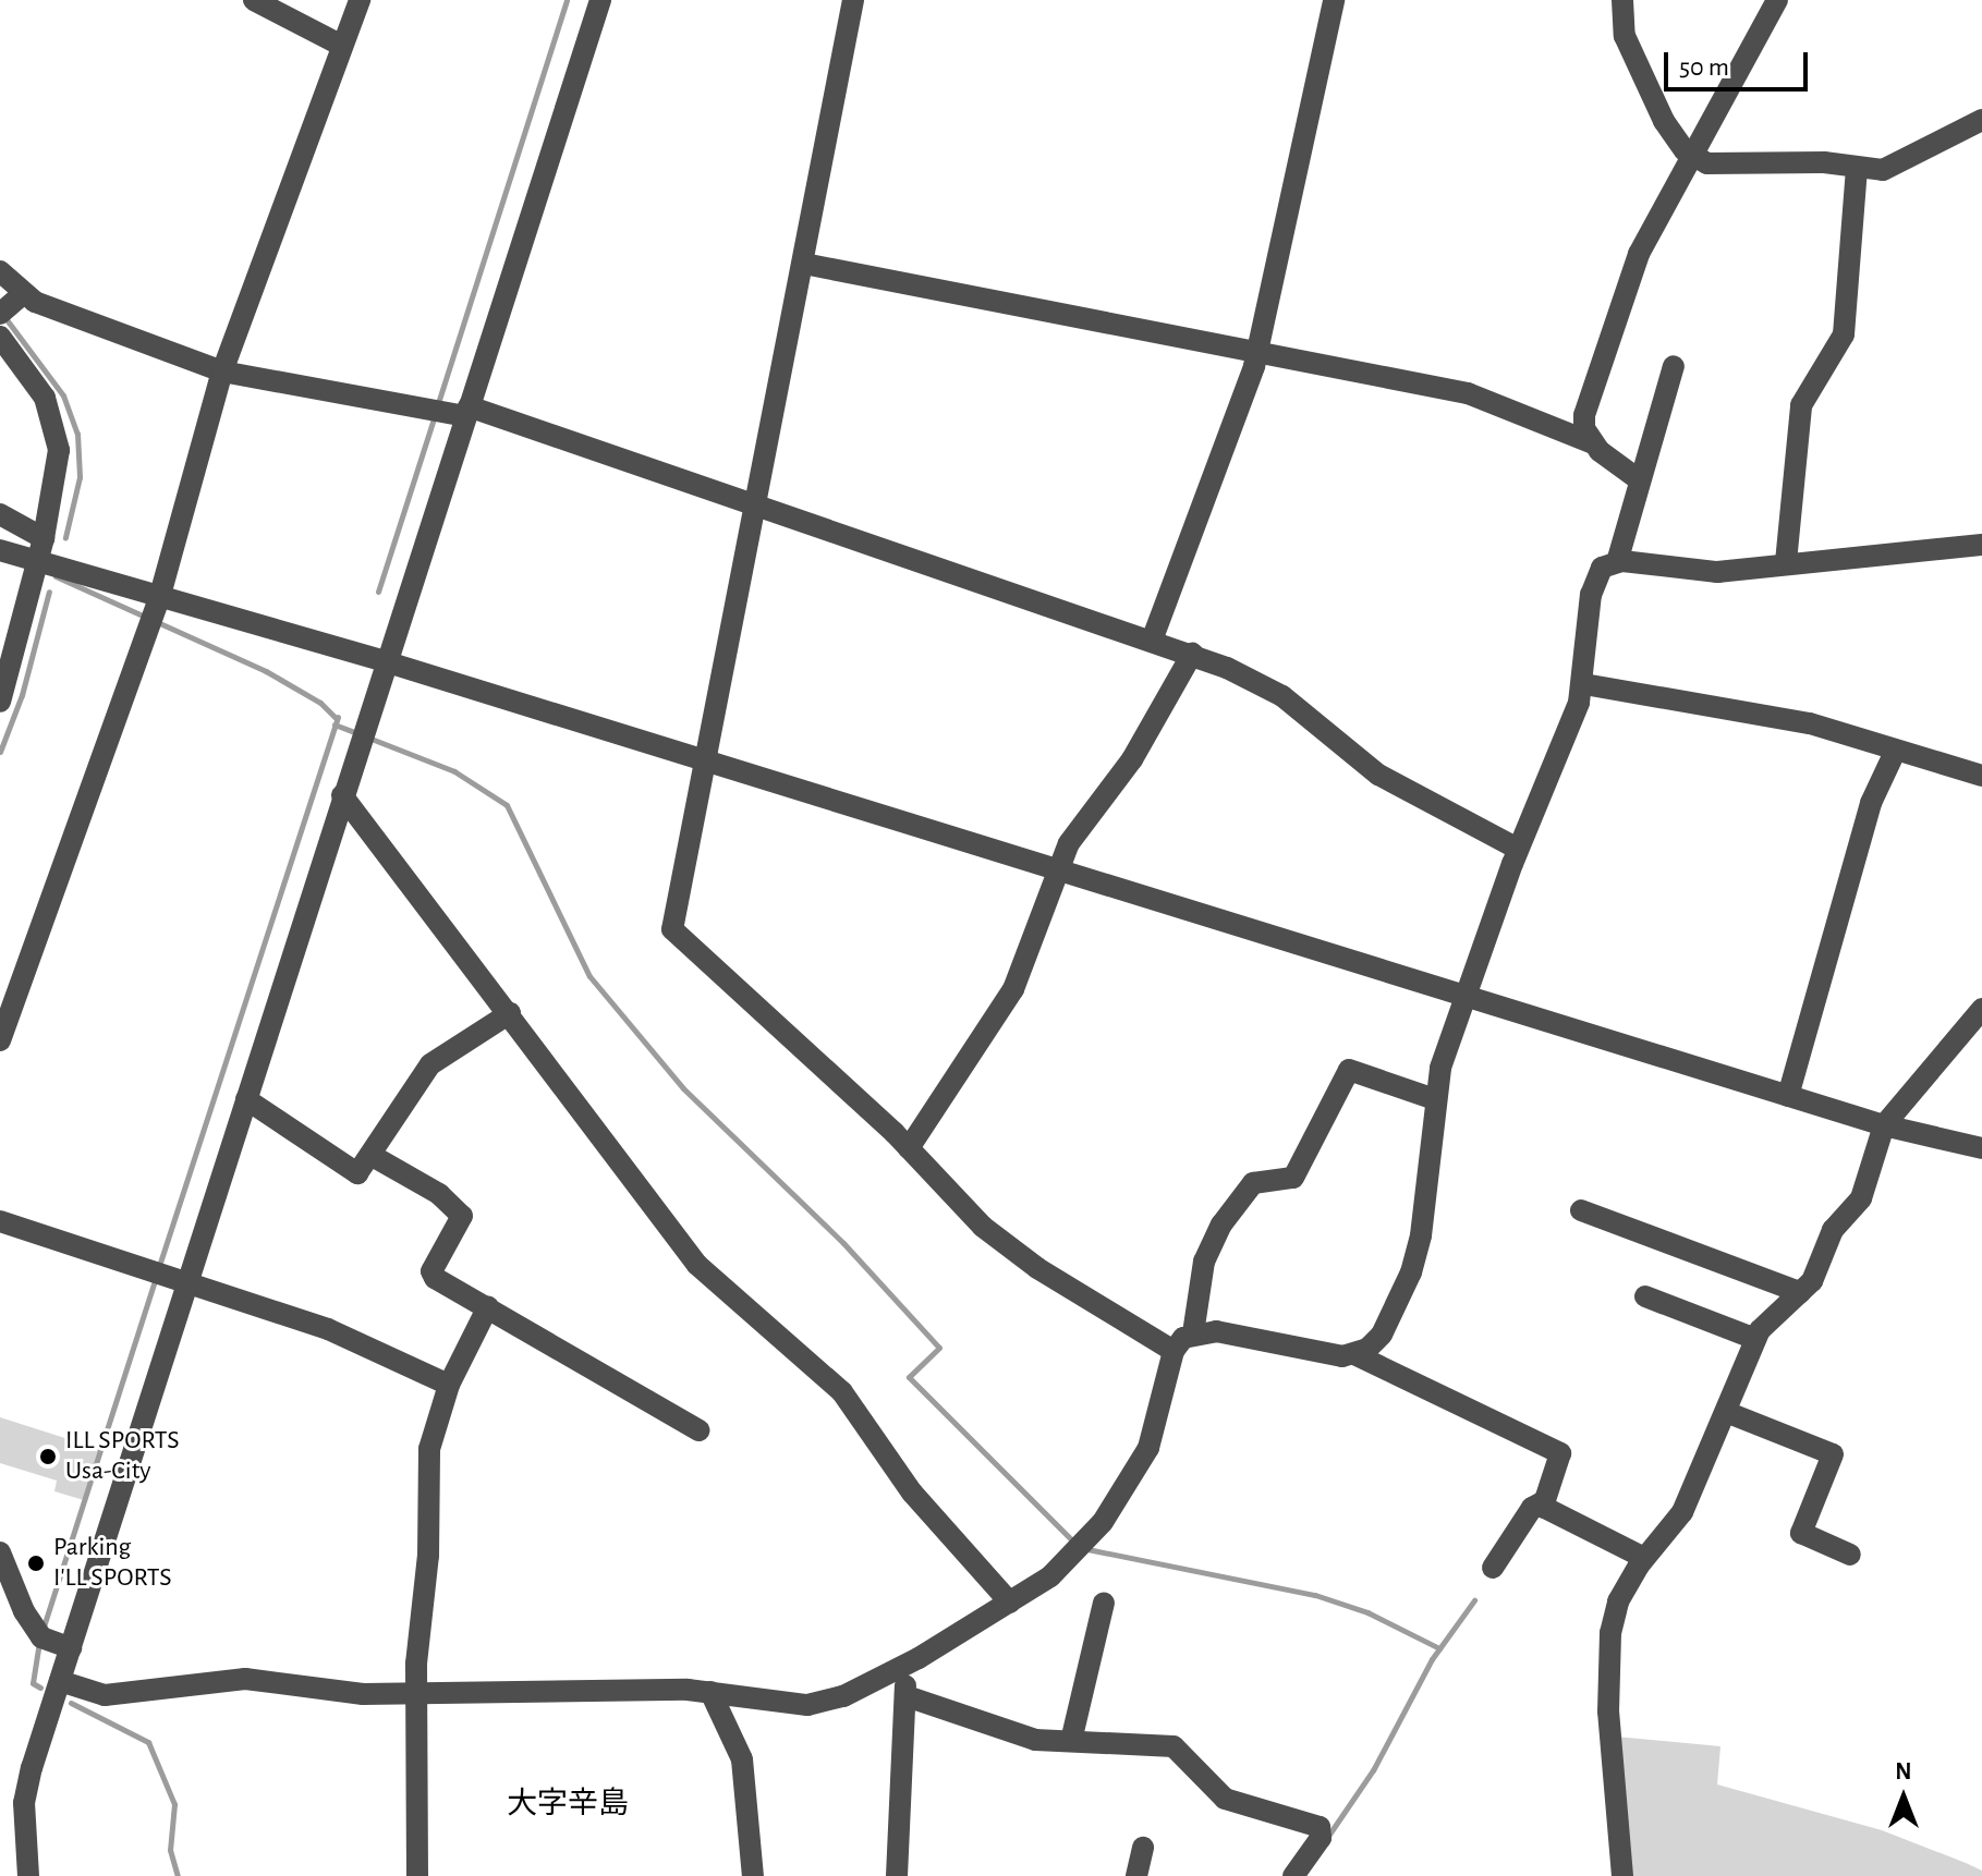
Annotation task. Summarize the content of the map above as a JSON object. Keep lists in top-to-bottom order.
{
  "districts": ["大字辛島"],
  "places": ["ILL SPORTS Usa-City", "Parking I'LL SPORTS"],
  "scale_bar": "50 m",
  "north": "top"
}
